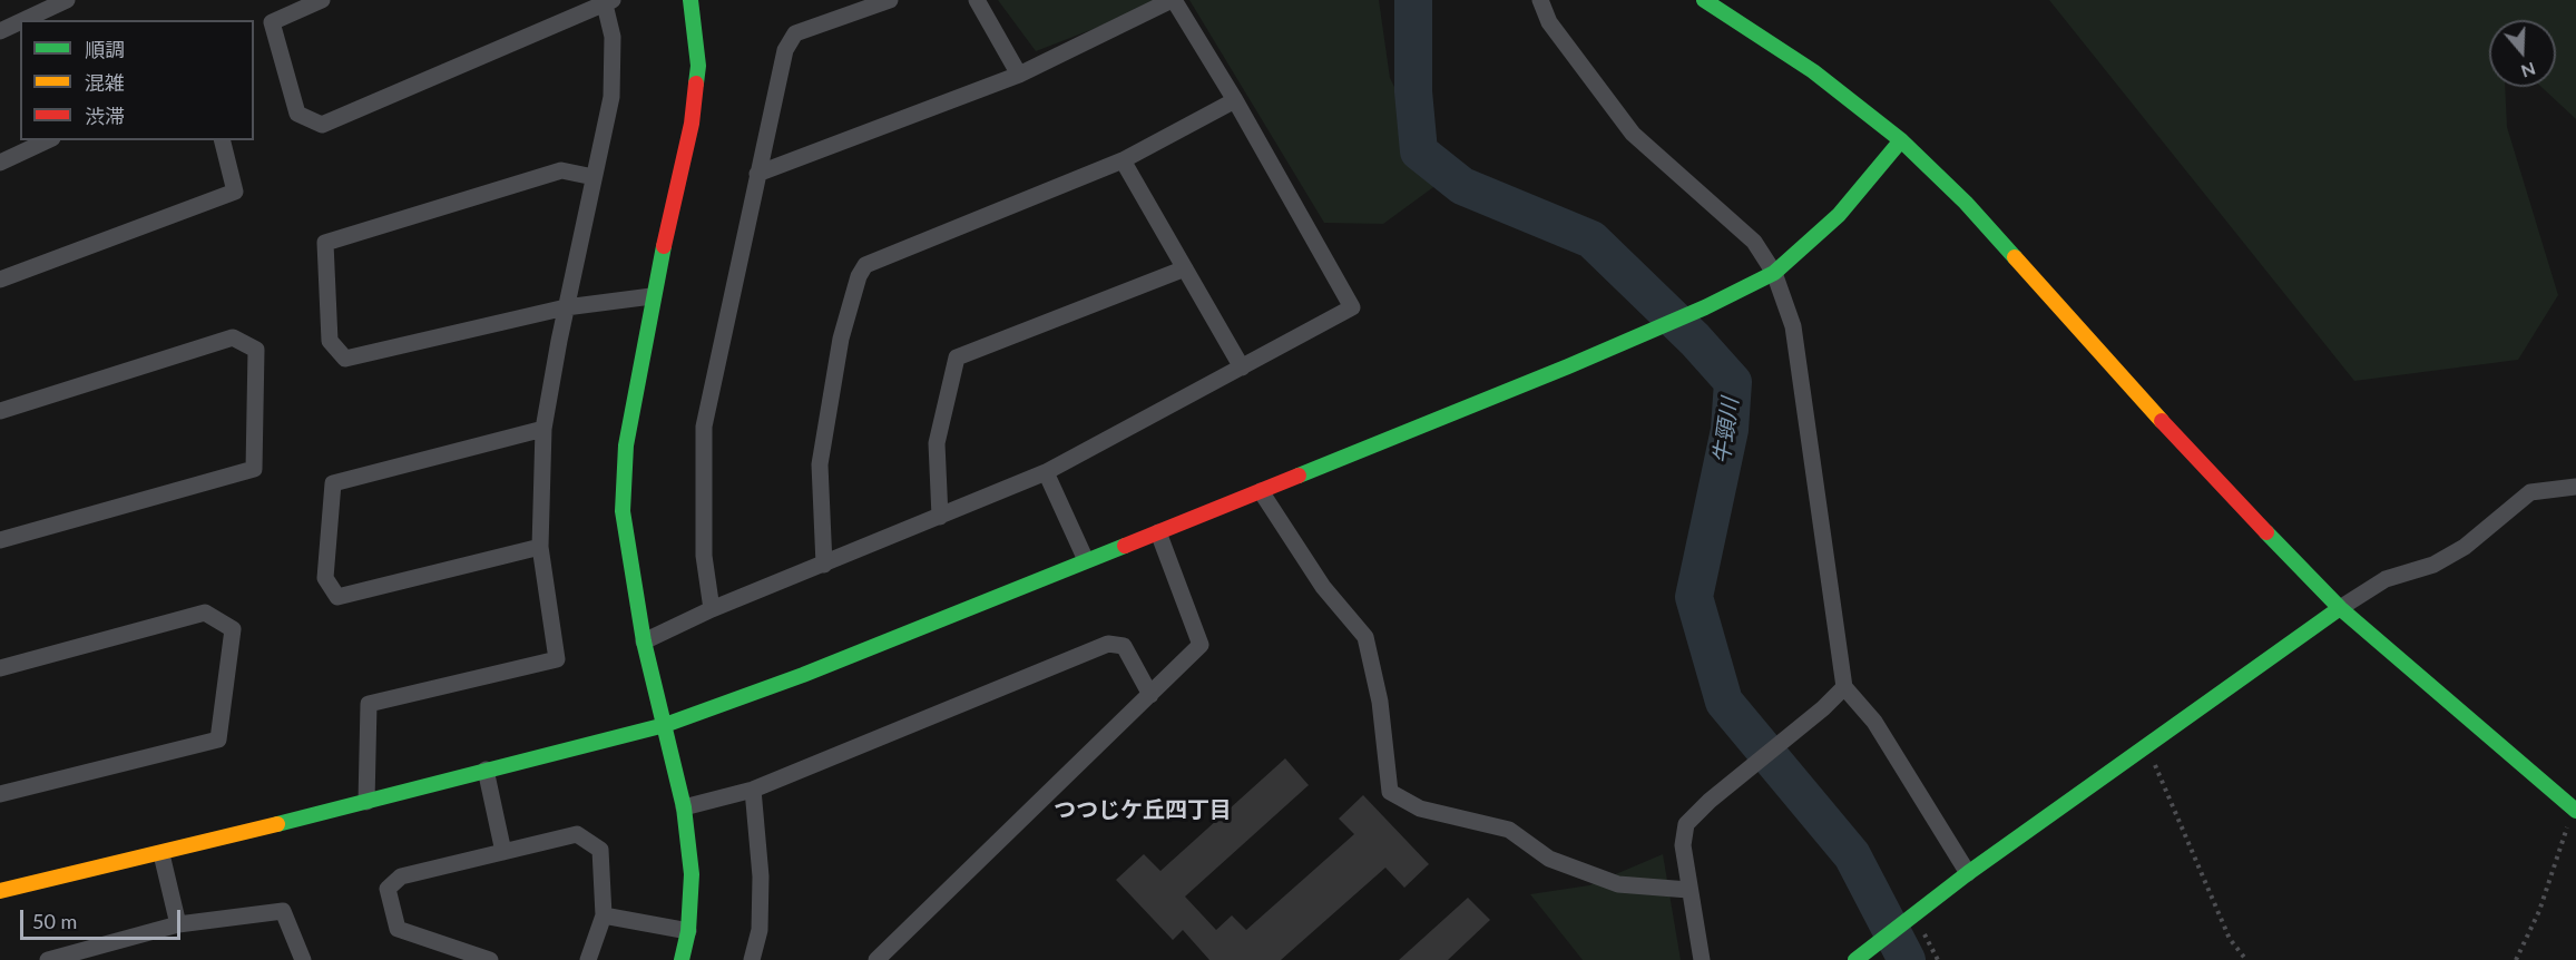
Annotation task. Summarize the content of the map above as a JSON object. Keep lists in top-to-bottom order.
{
  "districts": ["つつじケ丘四丁目"],
  "water": ["牛頸川"],
  "legend": ["順調", "混雑", "渋滞"],
  "scale_bar": "50 m",
  "north": "bottom"
}
